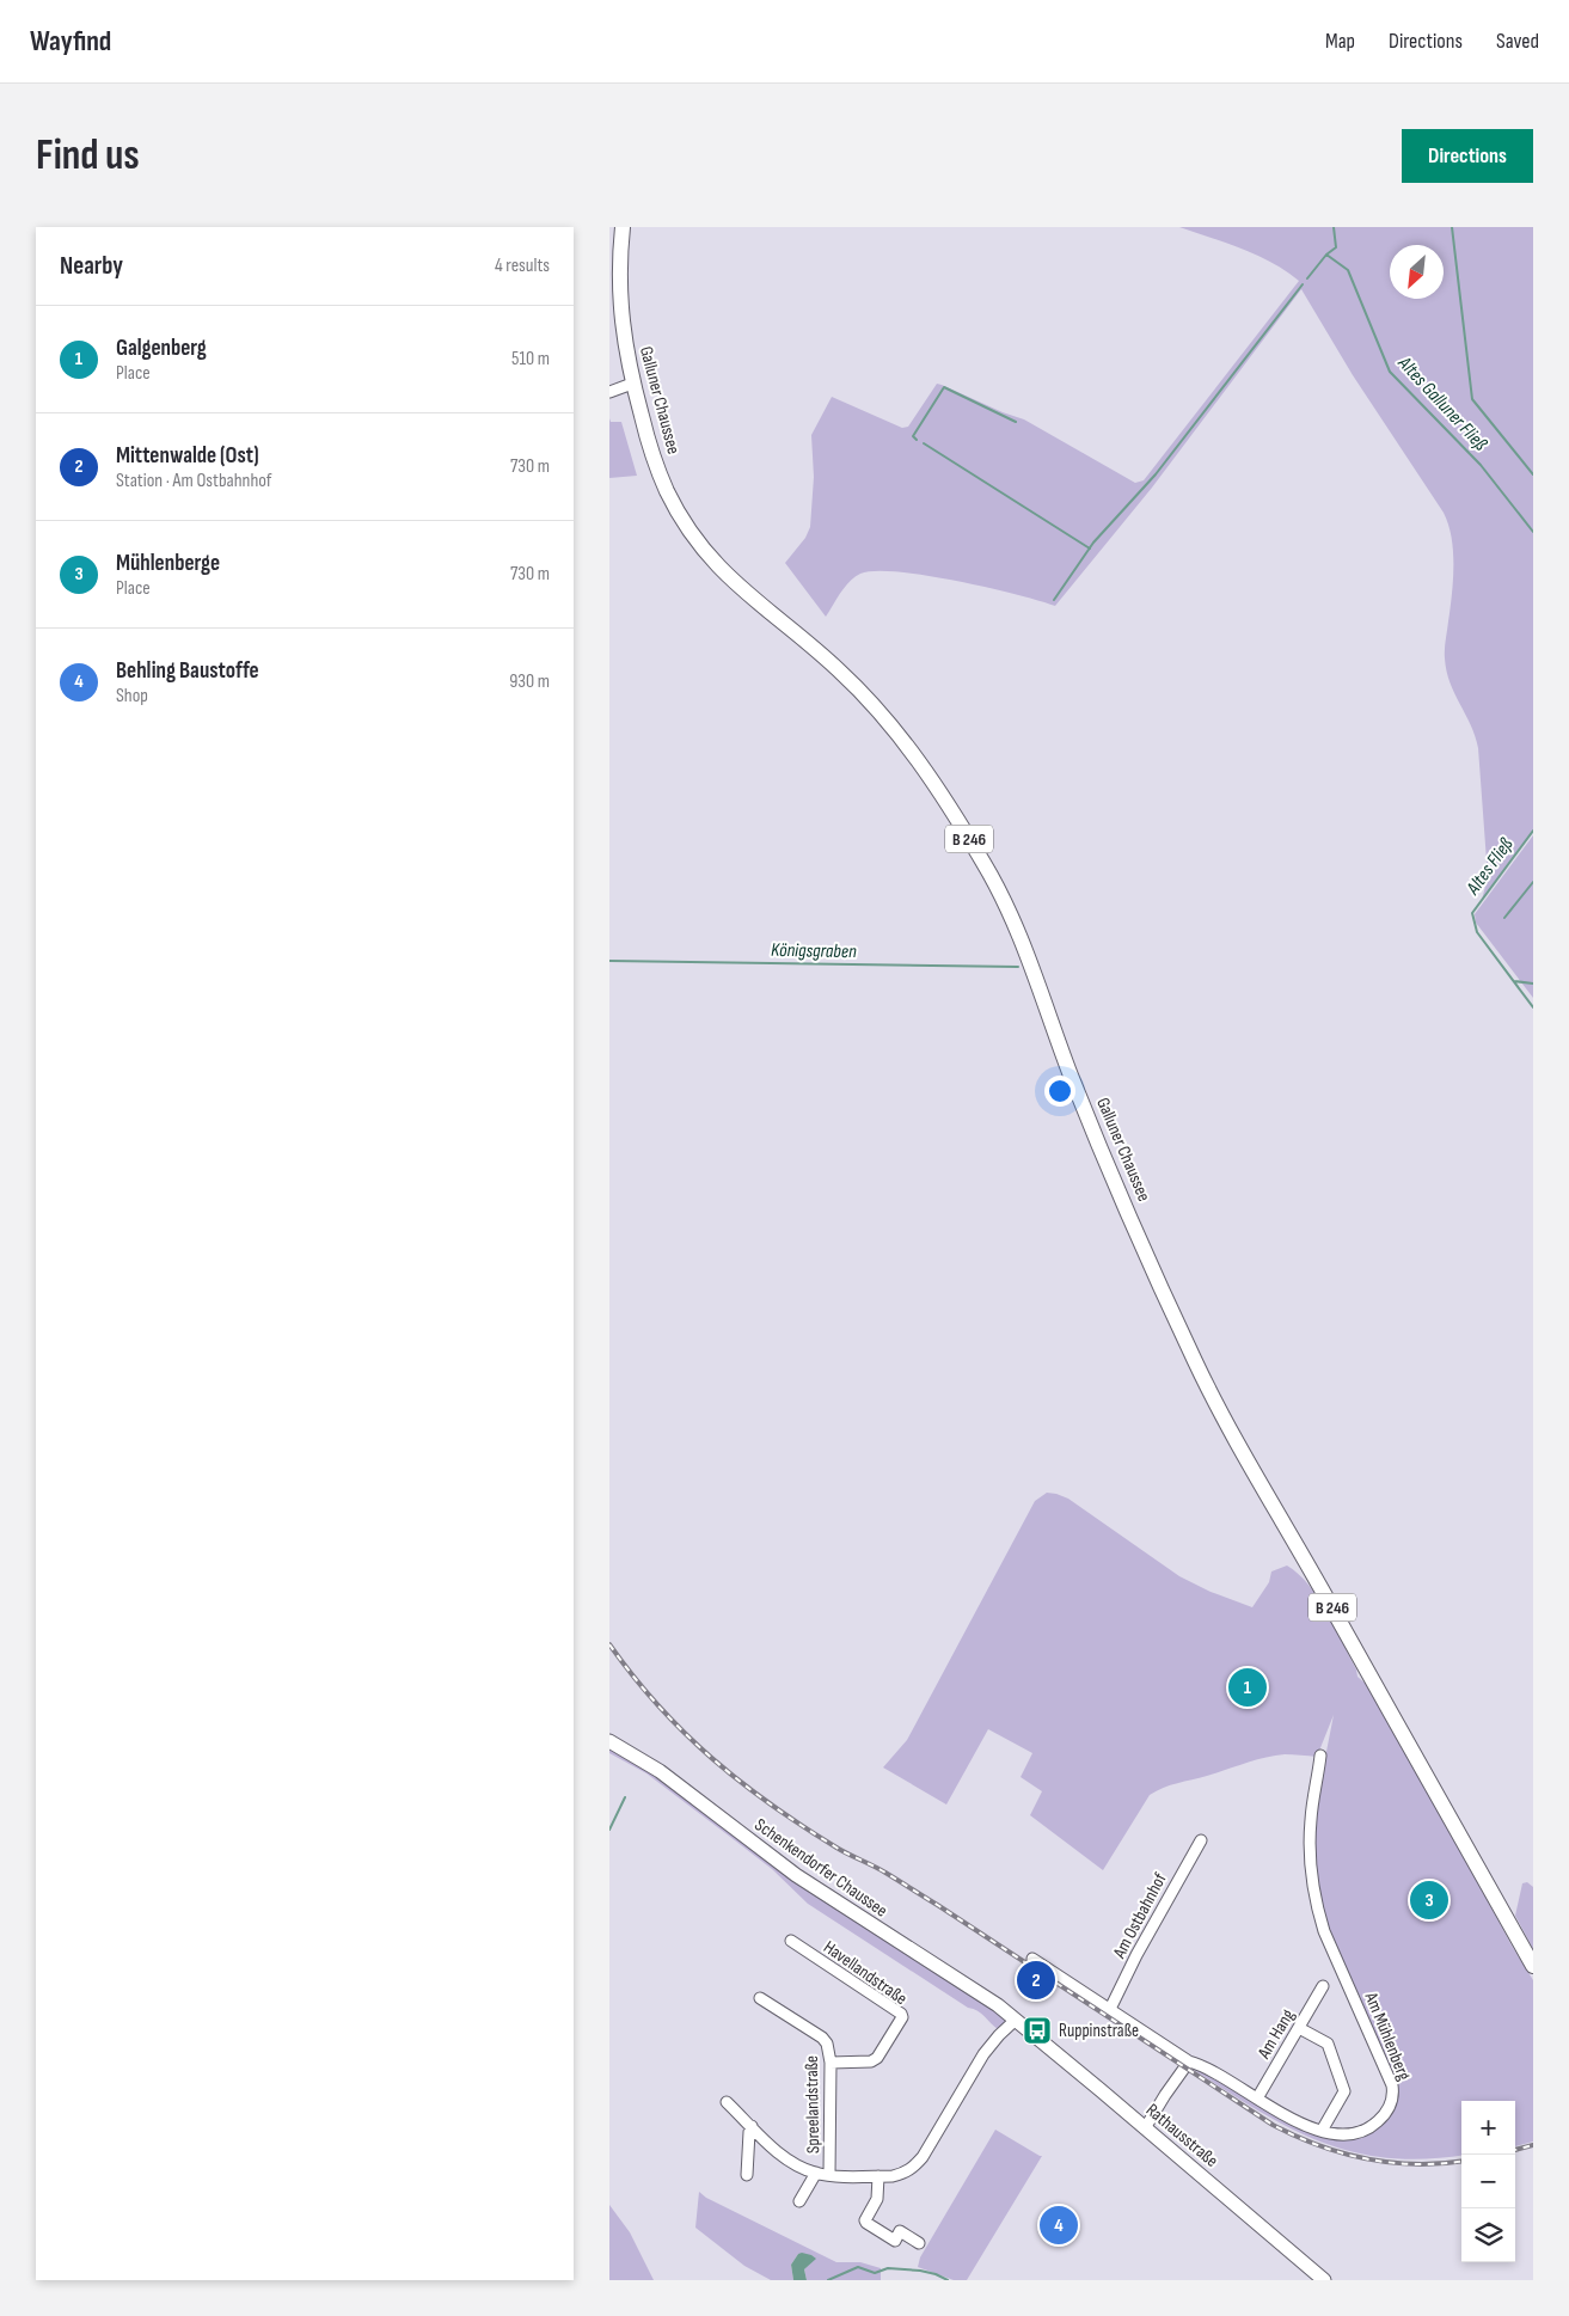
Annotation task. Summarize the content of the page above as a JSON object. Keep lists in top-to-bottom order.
{
  "streets": {
    "main road": [
      "Galluner Chaussee",
      "B 246",
      "Schenkendorfer Chaussee",
      "Rathausstraße"
    ],
    "street": [
      "Am Ostbahnhof",
      "Havellandstraße",
      "Am Hang",
      "Am Mühlenberg",
      "Spreelandstraße"
    ]
  },
  "crossings": [
    ["Schenkendorfer Chaussee", "Rathausstraße"],
    ["Havellandstraße", "Spreelandstraße"],
    ["Am Hang", "Am Mühlenberg"]
  ],
  "water": ["Altes Galluner Fließ", "Altes Fließ", "Königsgraben"],
  "places": {
    "bus stop": ["Ruppinstraße"]
  },
  "north": "bottom left",
  "page": {
    "header": "Wayfind",
    "nav": ["Map", "Directions", "Saved"],
    "buttons": "Directions",
    "title": "Find us",
    "heading": ["Nearby", "4 results"],
    "list": [
      {
        "mark": "1",
        "name": "Galgenberg",
        "note": "Place",
        "value": "510 m"
      },
      {
        "mark": "2",
        "name": "Mittenwalde (Ost)",
        "note": "Station · Am Ostbahnhof",
        "value": "730 m"
      },
      {
        "mark": "3",
        "name": "Mühlenberge",
        "note": "Place",
        "value": "730 m"
      },
      {
        "mark": "4",
        "name": "Behling Baustoffe",
        "note": "Shop",
        "value": "930 m"
      }
    ],
    "pins": [
      "1",
      "3",
      "2",
      "4"
    ],
    "map_buttons": ["+", "−"]
  }
}
